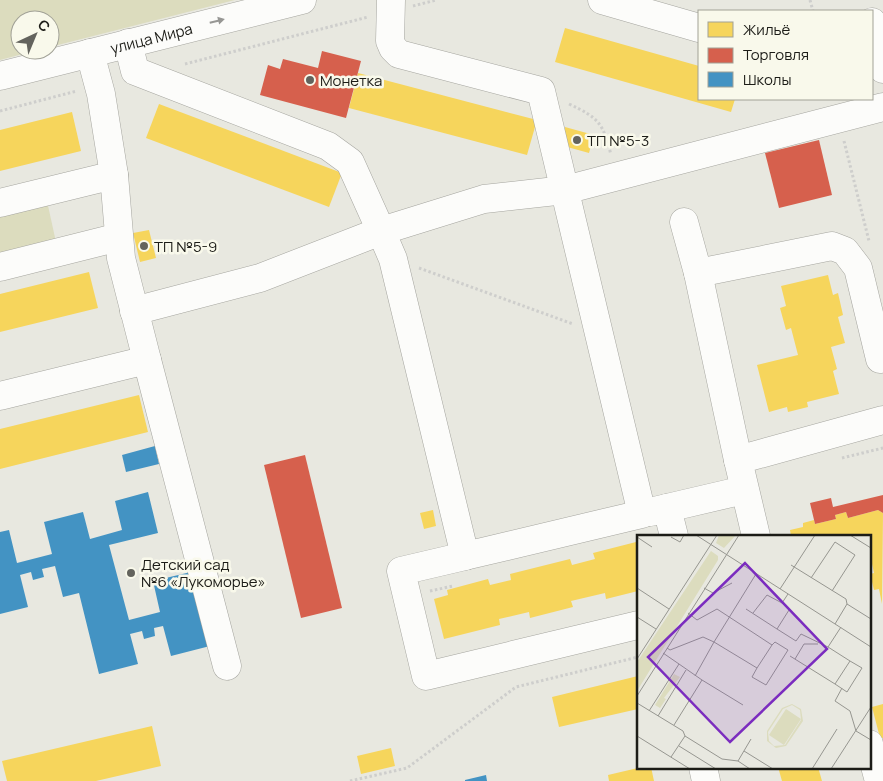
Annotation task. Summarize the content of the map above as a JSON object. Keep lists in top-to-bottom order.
{
  "streets": {
    "main road": ["улица Мира"]
  },
  "one_way": ["улица Мира"],
  "places": [
    "Монетка",
    "ТП №5-3",
    "ТП №5-9",
    "Детский сад №6 «Лукоморье»"
  ],
  "legend": ["Жильё", "Торговля", "Школы"],
  "north": "top right"
}
